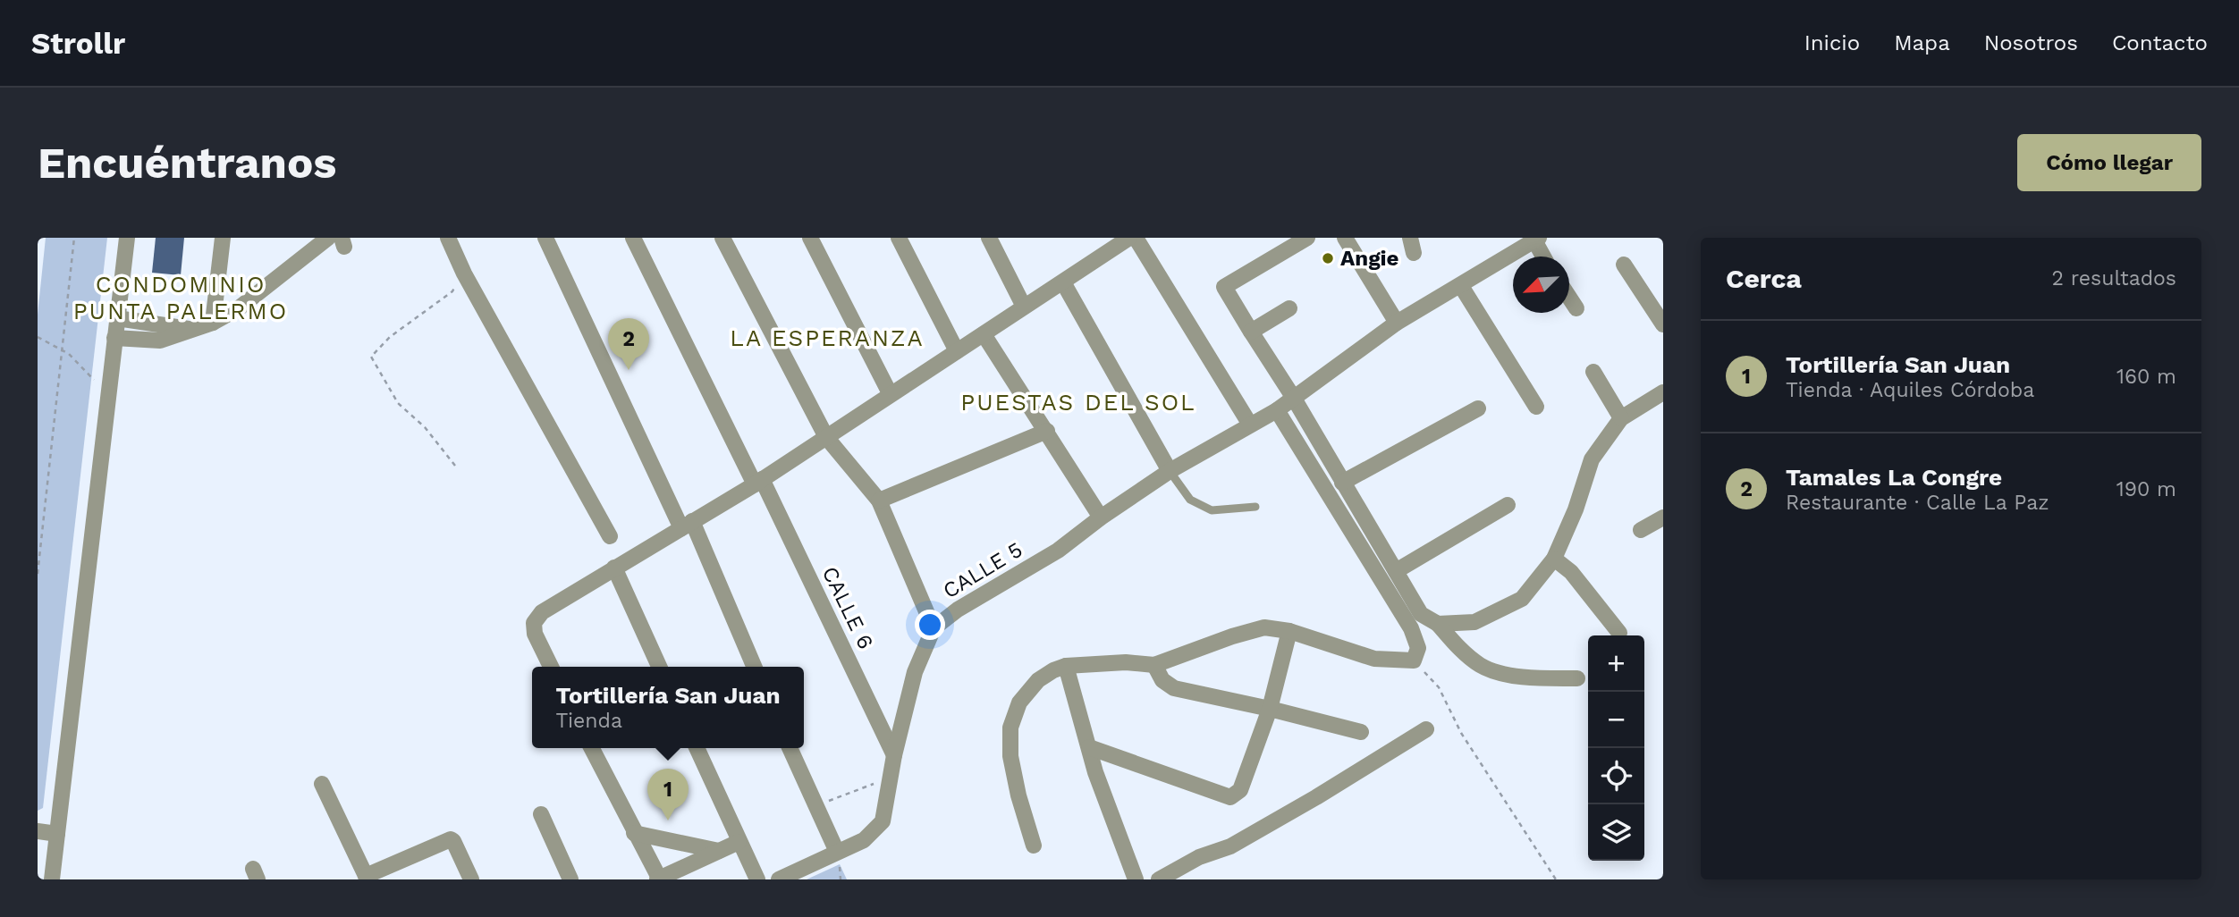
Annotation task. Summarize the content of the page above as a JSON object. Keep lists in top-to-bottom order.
{
  "streets": {
    "street": ["CALLE 5", "CALLE 6"]
  },
  "crossings": [
    ["CALLE 5", "CALLE 6"]
  ],
  "districts": ["CONDOMINIO PUNTA PALERMO", "LA ESPERANZA", "PUESTAS DEL SOL"],
  "places": ["Angie"],
  "north": "bottom left",
  "page": {
    "header": "Strollr",
    "nav": [
      "Inicio",
      "Mapa",
      "Nosotros",
      "Contacto"
    ],
    "buttons": "Cómo llegar",
    "title": "Encuéntranos",
    "heading": ["Cerca", "2 resultados"],
    "pins": ["2", "1"],
    "list": [
      {
        "mark": "1",
        "name": "Tortillería San Juan",
        "note": "Tienda · Aquiles Córdoba",
        "value": "160 m"
      },
      {
        "mark": "2",
        "name": "Tamales La Congre",
        "note": "Restaurante · Calle La Paz",
        "value": "190 m"
      }
    ],
    "map_buttons": ["+", "−"],
    "popup": ["Tortillería San Juan", "Tienda"]
  }
}
